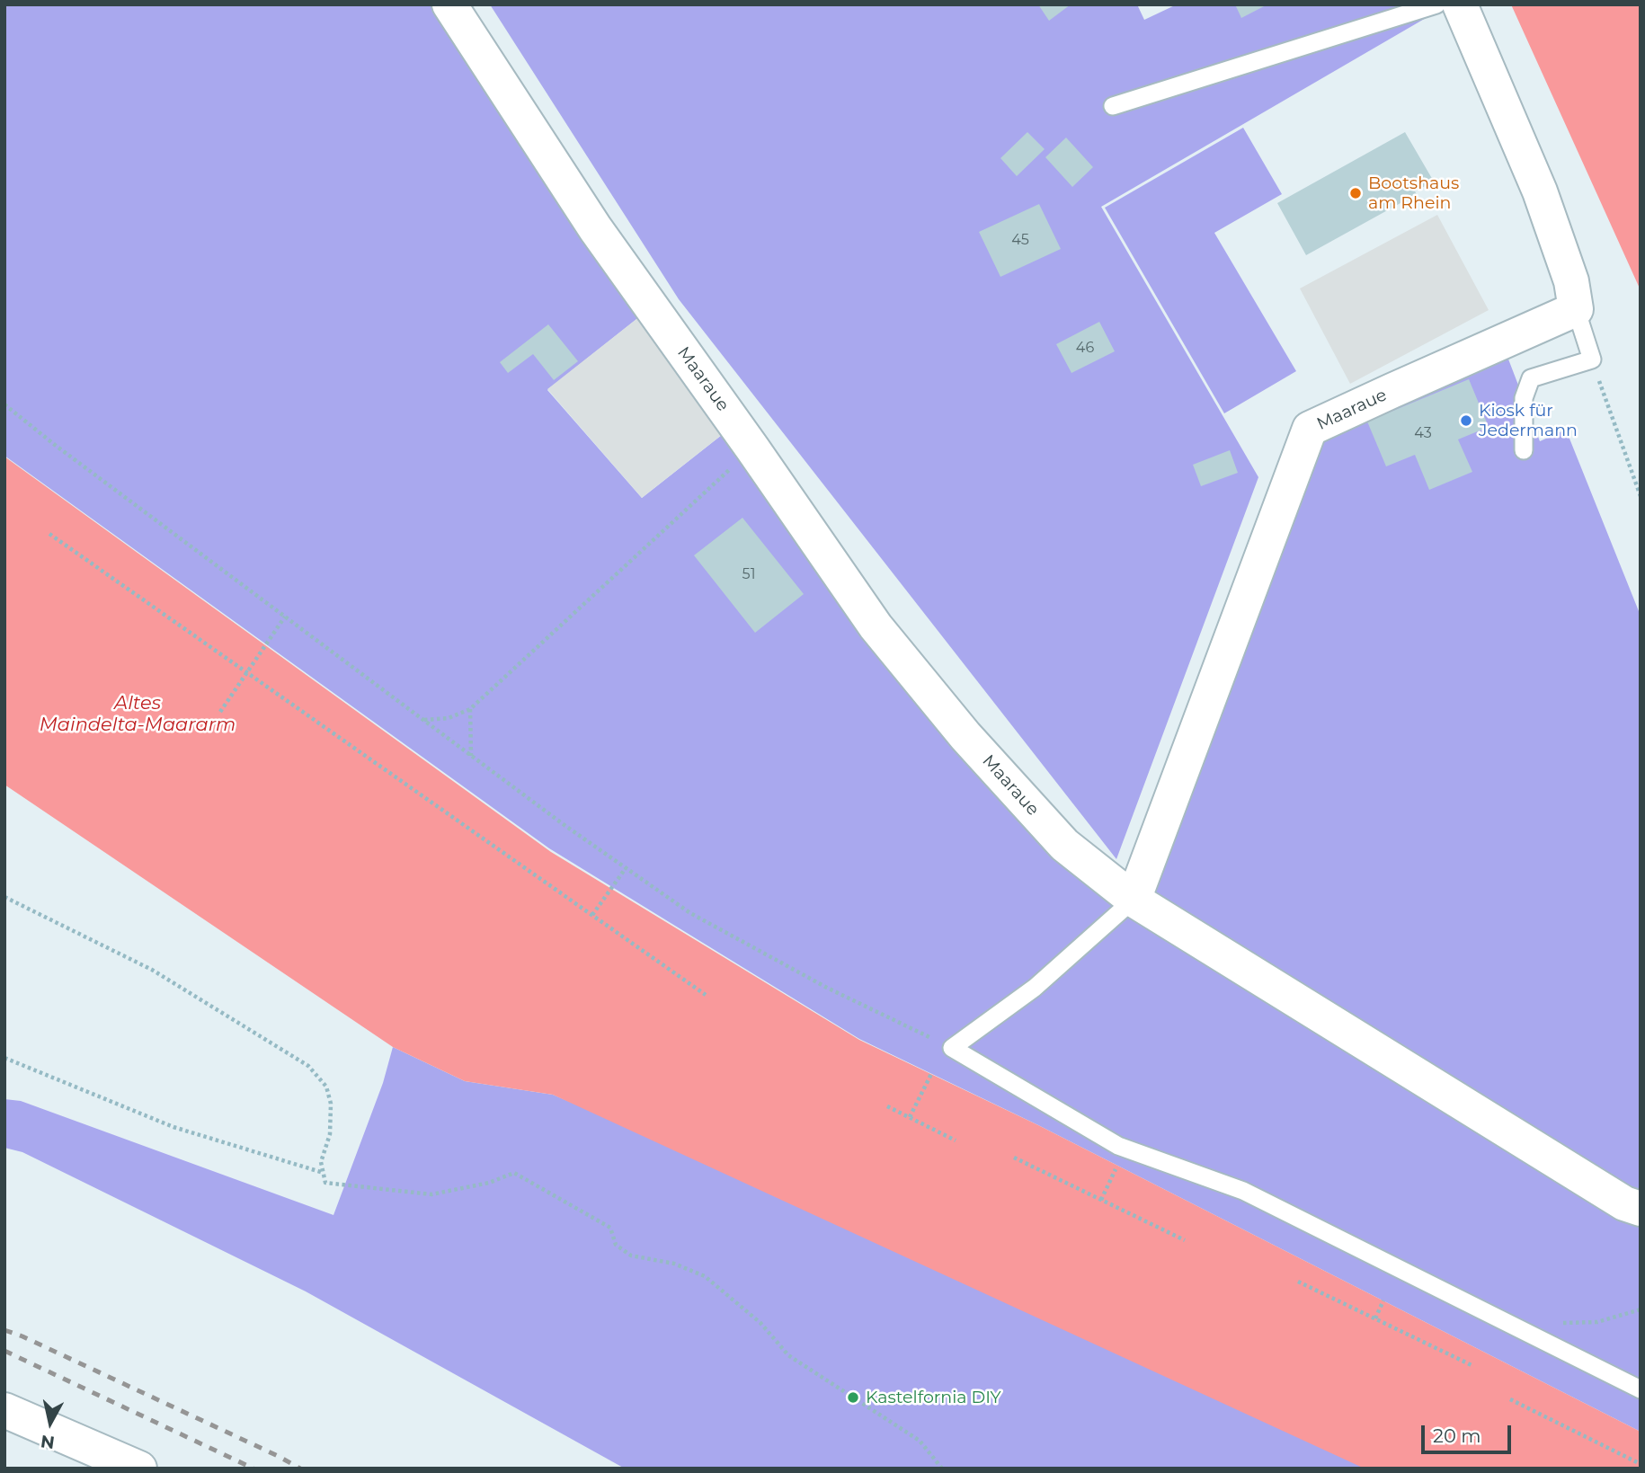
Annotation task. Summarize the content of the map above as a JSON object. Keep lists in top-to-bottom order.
{
  "streets": {
    "street": ["Maaraue"]
  },
  "water": ["Altes Maindelta-Maararm"],
  "places": ["Bootshaus am Rhein", "Kiosk für Jedermann", "Kastelfornia DIY"],
  "house_numbers": [
    "45",
    "46",
    "43",
    "51"
  ],
  "scale_bar": "20 m",
  "north": "bottom"
}
